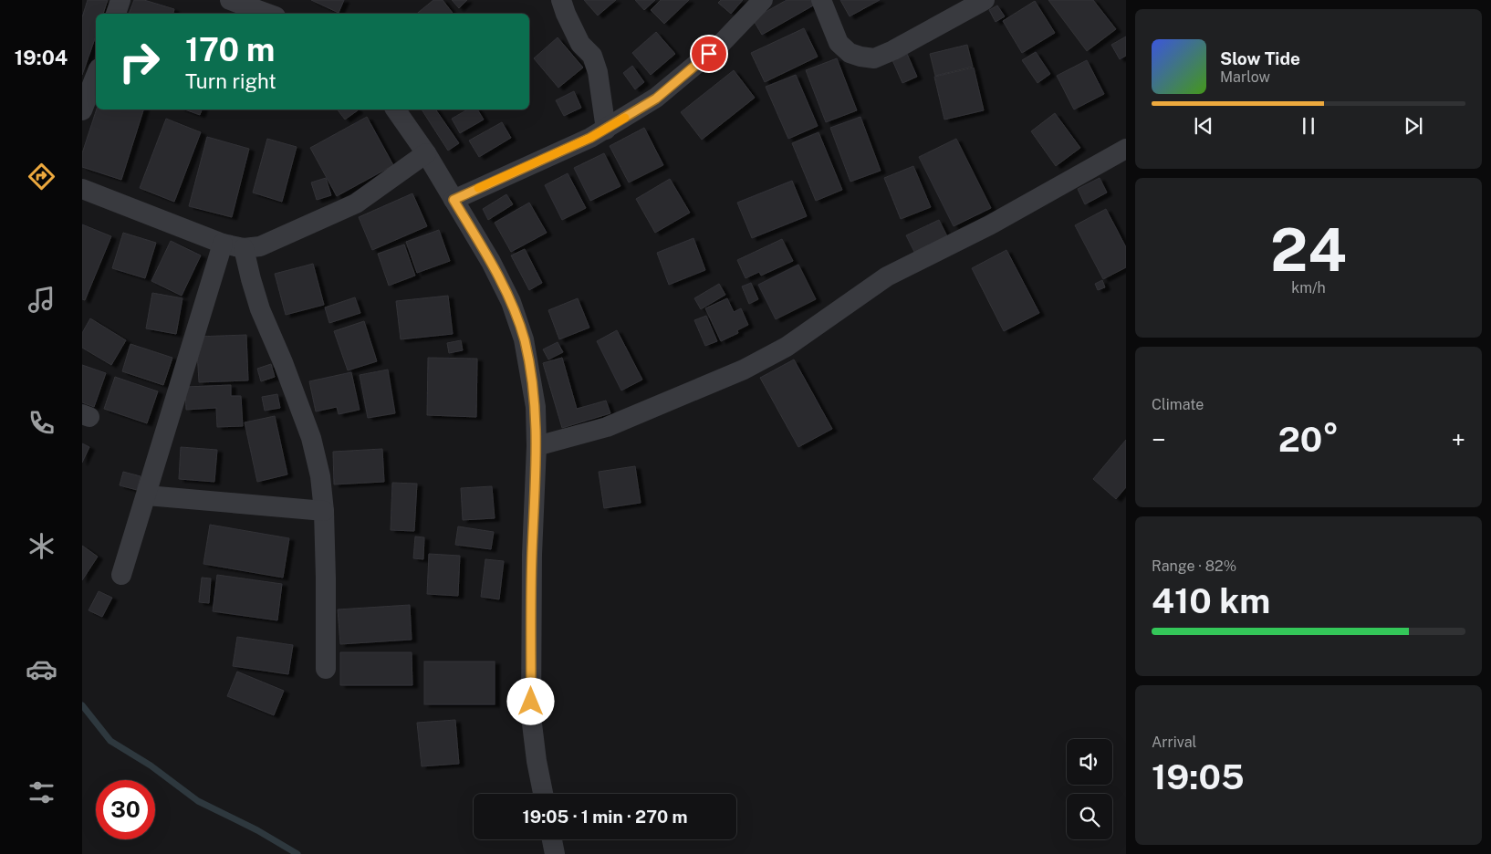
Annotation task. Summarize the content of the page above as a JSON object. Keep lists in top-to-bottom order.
{
  "page": {
    "tabs": "19:04",
    "turn": ["170 m", "Turn right"],
    "song": ["Slow Tide", "Marlow"],
    "tile": [
      ["24", "km/h"],
      "Climate",
      ["Range · 82%", "410 km"],
      ["Arrival", "19:05"]
    ],
    "heat": ["−", "20°", "+"],
    "limit": "30",
    "trip": "19:05 · 1 min · 270 m"
  }
}
